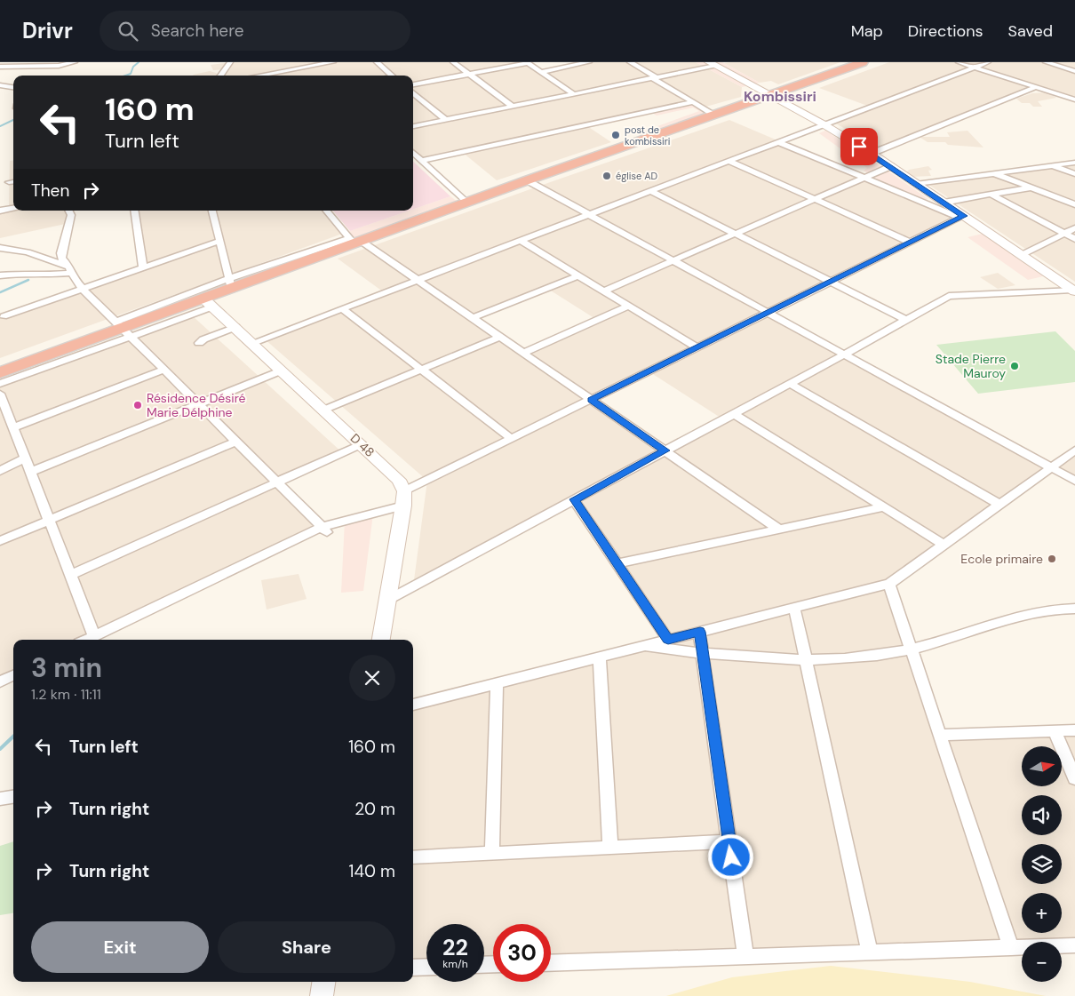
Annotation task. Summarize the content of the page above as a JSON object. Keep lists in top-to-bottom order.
{
  "streets": {
    "street": ["D 48"]
  },
  "districts": ["Kombissiri"],
  "places": [
    "post de kombissiri",
    "église AD",
    "Stade Pierre Mauroy",
    "Résidence Désiré Marie Délphine",
    "Ecole primaire"
  ],
  "north": "right",
  "page": {
    "header": "Drivr",
    "search": "Search here",
    "nav": ["Map", "Directions", "Saved"],
    "turn": ["160 m", "Turn left"],
    "then": "Then",
    "heading": ["3 min", "1.2 km · 11:11"],
    "list": [
      {
        "name": "Turn left",
        "value": "160 m"
      },
      {
        "name": "Turn right",
        "value": "20 m"
      },
      {
        "name": "Turn right",
        "value": "140 m"
      }
    ],
    "map_buttons": ["+", "−"],
    "buttons": ["Exit", "Share"],
    "speed": "22 km/h",
    "limit": "30"
  }
}
